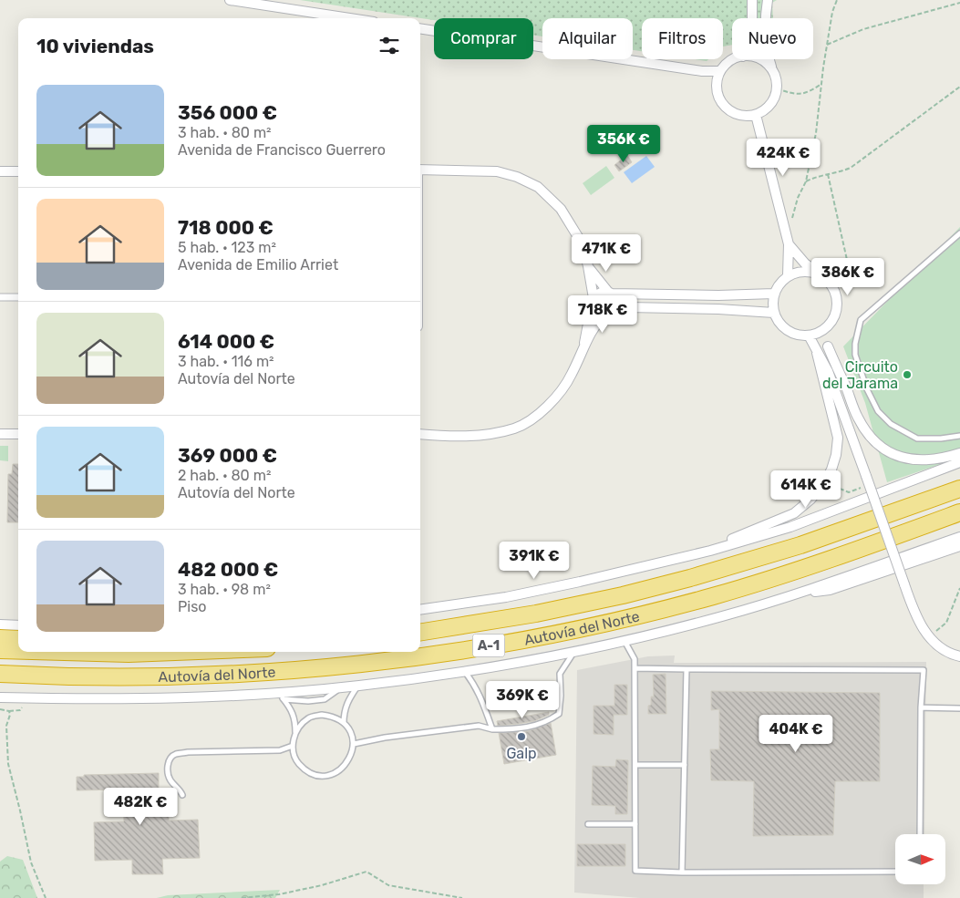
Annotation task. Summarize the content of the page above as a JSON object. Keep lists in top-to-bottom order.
{
  "streets": {
    "highway": ["Autovía del Norte", "A-1"]
  },
  "places": ["Circuito del Jarama", "Galp"],
  "north": "right",
  "page": {
    "chip": [
      "Comprar",
      "Alquilar",
      "Filtros",
      "Nuevo"
    ],
    "heading": "10 viviendas",
    "list": [
      {
        "name": "356 000 €",
        "note": "3 hab. · 80 m² · Avenida de Francisco Guerrero"
      },
      {
        "name": "718 000 €",
        "note": "5 hab. · 123 m² · Avenida de Emilio Arriet"
      },
      {
        "name": "614 000 €",
        "note": "3 hab. · 116 m² · Autovía del Norte"
      },
      {
        "name": "369 000 €",
        "note": "2 hab. · 80 m² · Autovía del Norte"
      },
      {
        "name": "482 000 €",
        "note": "3 hab. · 98 m² · Piso"
      }
    ],
    "price": [
      "356K €",
      "424K €",
      "471K €",
      "386K €",
      "718K €",
      "614K €",
      "391K €",
      "369K €",
      "404K €",
      "482K €"
    ]
  }
}
